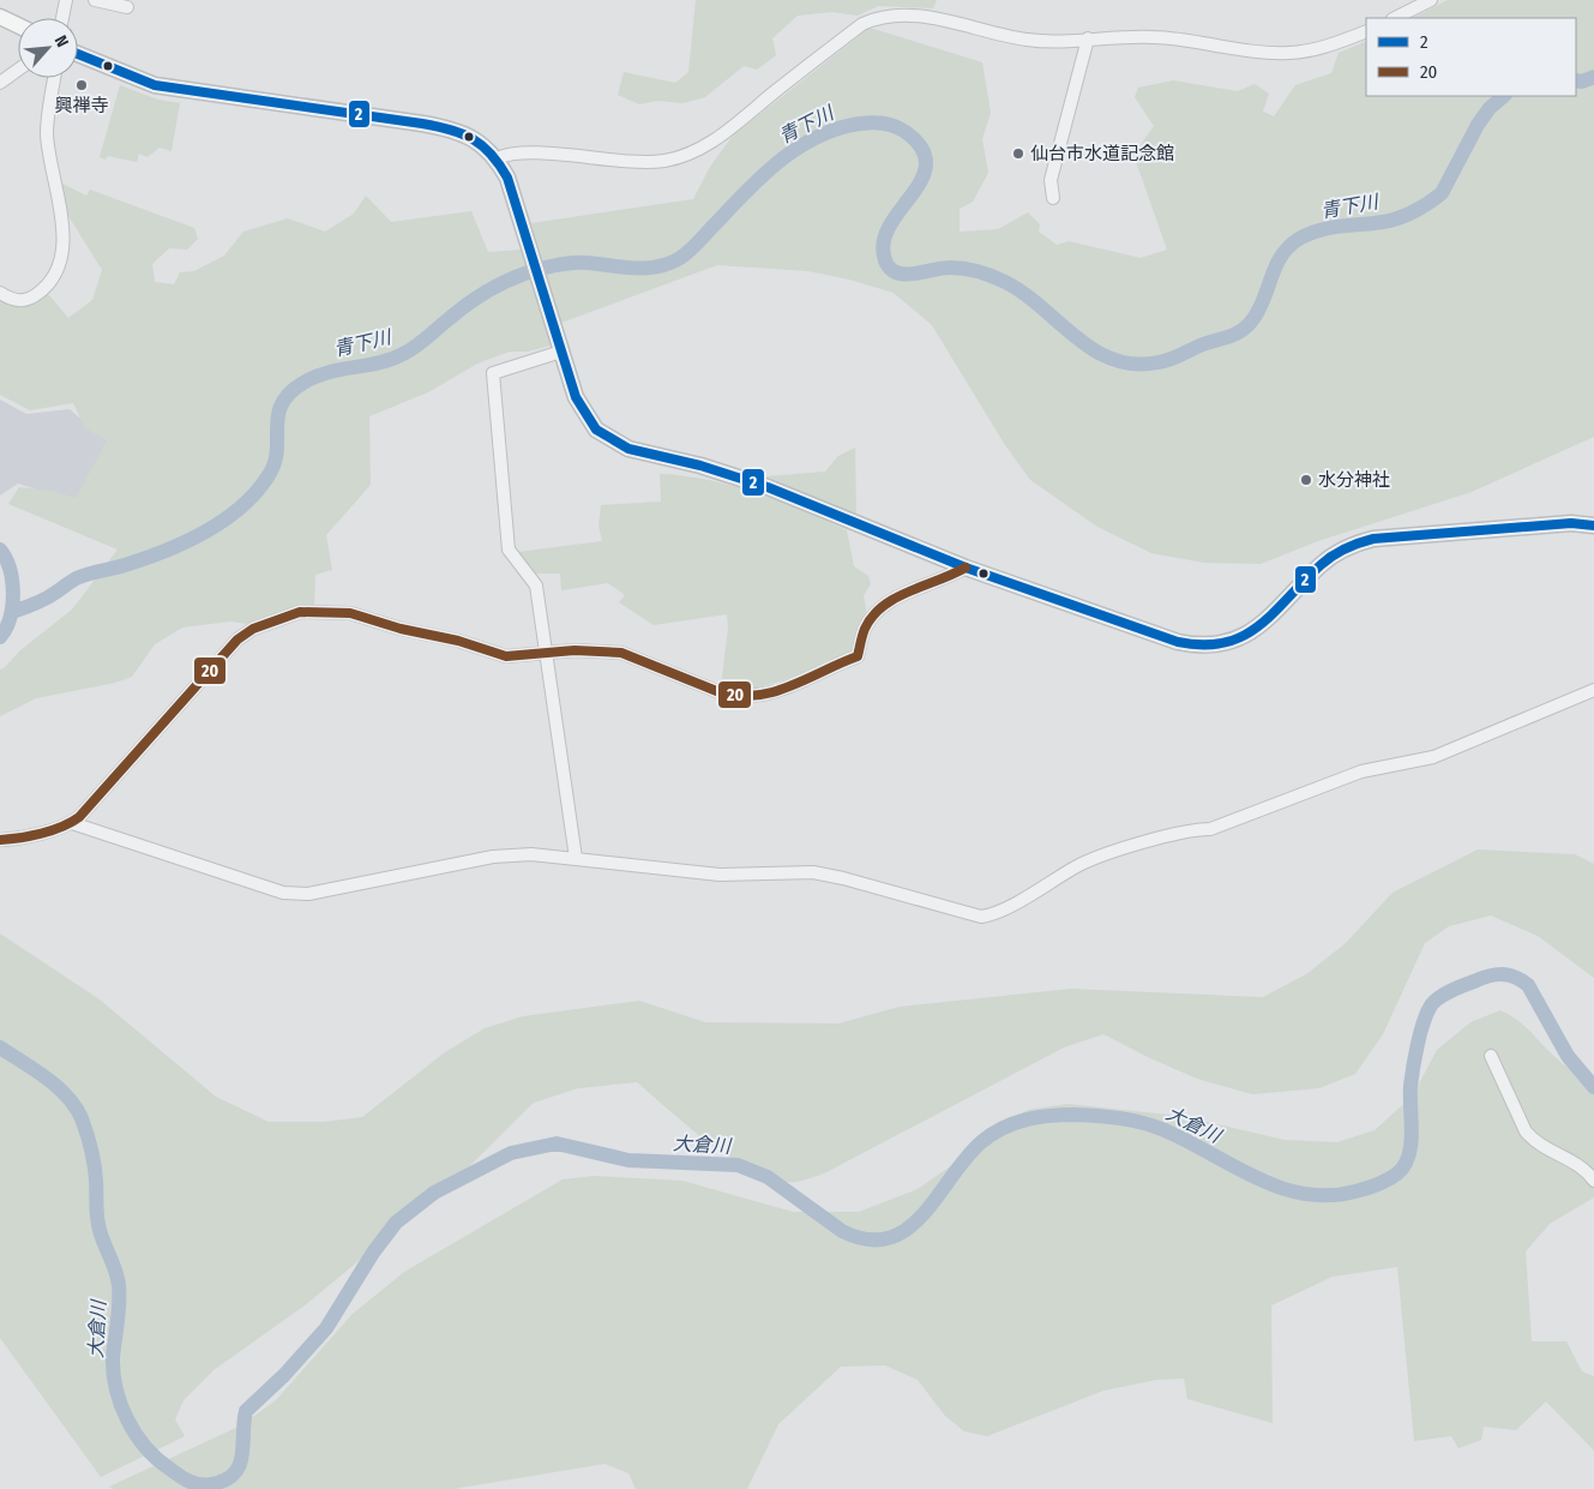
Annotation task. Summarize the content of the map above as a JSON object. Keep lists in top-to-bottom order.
{
  "water": ["青下川", "大倉川"],
  "places": ["興禅寺", "仙台市水道記念館", "水分神社"],
  "lines": ["transit line 2", "transit line 20"],
  "legend": ["2", "20"],
  "north": "top right"
}
